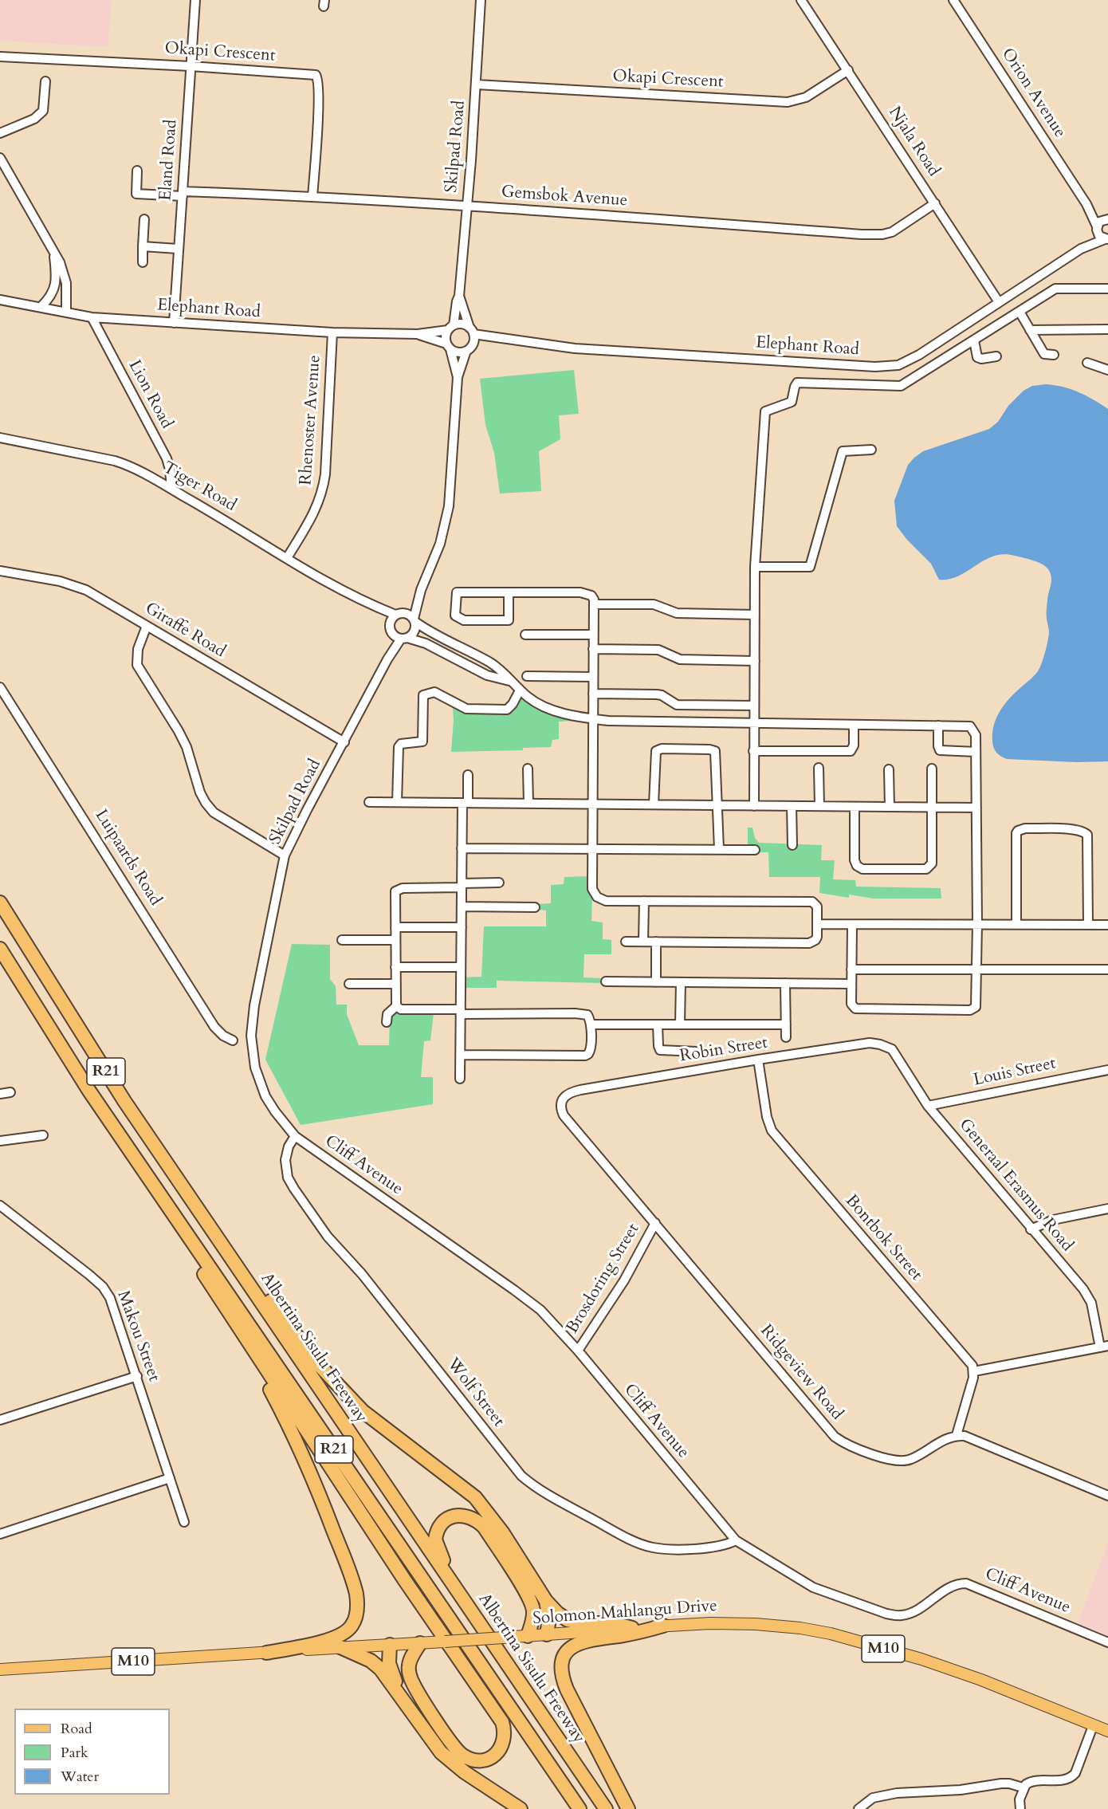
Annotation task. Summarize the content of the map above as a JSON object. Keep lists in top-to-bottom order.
{
  "streets": {
    "highway": ["R21", "Albertina Sisulu Freeway"],
    "main road": ["Solomon Mahlangu Drive", "M10"],
    "street": [
      "Okapi Crescent",
      "Orion Avenue",
      "Njala Road",
      "Skilpad Road",
      "Eland Road",
      "Gemsbok Avenue",
      "Elephant Road",
      "Lion Road",
      "Rhenoster Avenue",
      "Tiger Road",
      "Giraffe Road",
      "Luipaards Road",
      "Robin Street",
      "Louis Street",
      "Cliff Avenue",
      "Generaal Erasmus Road",
      "Bontbok Street",
      "Brosdoring Street",
      "Makou Street",
      "Ridgeview Road",
      "Wolf Street"
    ]
  },
  "crossings": [
    ["Okapi Crescent", "Njala Road"],
    ["Okapi Crescent", "Skilpad Road"],
    ["Okapi Crescent", "Eland Road"],
    ["Okapi Crescent", "Gemsbok Avenue"],
    ["Orion Avenue", "Elephant Road"],
    ["Njala Road", "Gemsbok Avenue"],
    ["Njala Road", "Elephant Road"],
    ["Skilpad Road", "Gemsbok Avenue"],
    ["Skilpad Road", "Elephant Road"],
    ["Skilpad Road", "Tiger Road"],
    ["Skilpad Road", "Giraffe Road"],
    ["Skilpad Road", "Cliff Avenue"],
    ["Eland Road", "Gemsbok Avenue"],
    ["Eland Road", "Elephant Road"],
    ["Elephant Road", "Lion Road"],
    ["Elephant Road", "Rhenoster Avenue"],
    ["Lion Road", "Tiger Road"],
    ["Rhenoster Avenue", "Tiger Road"],
    ["Robin Street", "Generaal Erasmus Road"],
    ["Robin Street", "Bontbok Street"],
    ["Robin Street", "Ridgeview Road"],
    ["Louis Street", "Generaal Erasmus Road"],
    ["Cliff Avenue", "Brosdoring Street"],
    ["Cliff Avenue", "Wolf Street"],
    ["Brosdoring Street", "Ridgeview Road"]
  ],
  "legend": ["Road", "Park", "Water"]
}
